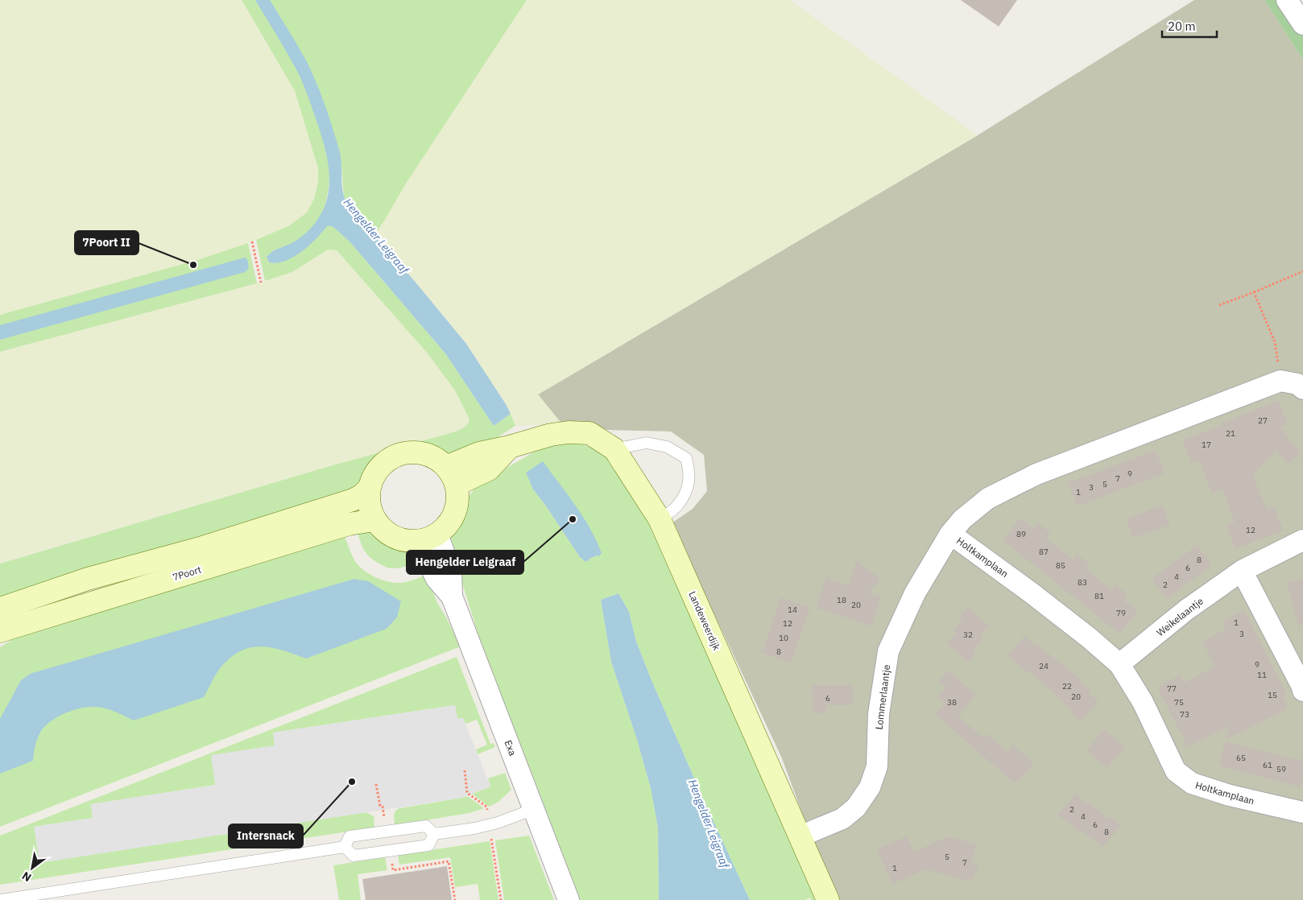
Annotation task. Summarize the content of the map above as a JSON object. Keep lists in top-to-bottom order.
{
  "streets": {
    "street": [
      "Holtkamplaan",
      "7Poort",
      "Weikelaantje",
      "Landeweerdijk",
      "Lommerlaantje",
      "Exa"
    ]
  },
  "crossings": [
    ["Holtkamplaan", "Weikelaantje"],
    ["Holtkamplaan", "Lommerlaantje"],
    ["7Poort", "Landeweerdijk"],
    ["7Poort", "Exa"],
    ["Landeweerdijk", "Lommerlaantje"],
    ["Landeweerdijk", "Exa"]
  ],
  "water": ["Hengelder Leigraaf"],
  "places": ["7Poort II", "Hengelder Leigraaf", "Intersnack"],
  "house_numbers": [
    "27",
    "21",
    "17",
    "9",
    "7",
    "5",
    "3",
    "1",
    "12",
    "89",
    "87",
    "8",
    "85",
    "6",
    "4",
    "83",
    "2",
    "81",
    "18",
    "20",
    "14",
    "79",
    "1",
    "12",
    "3",
    "32",
    "10",
    "8",
    "9",
    "24",
    "11",
    "22",
    "77",
    "15",
    "20",
    "6",
    "38",
    "75",
    "73",
    "65",
    "61",
    "59",
    "2",
    "4",
    "6",
    "8",
    "5",
    "7",
    "1"
  ],
  "scale_bar": "20 m",
  "north": "bottom left"
}
